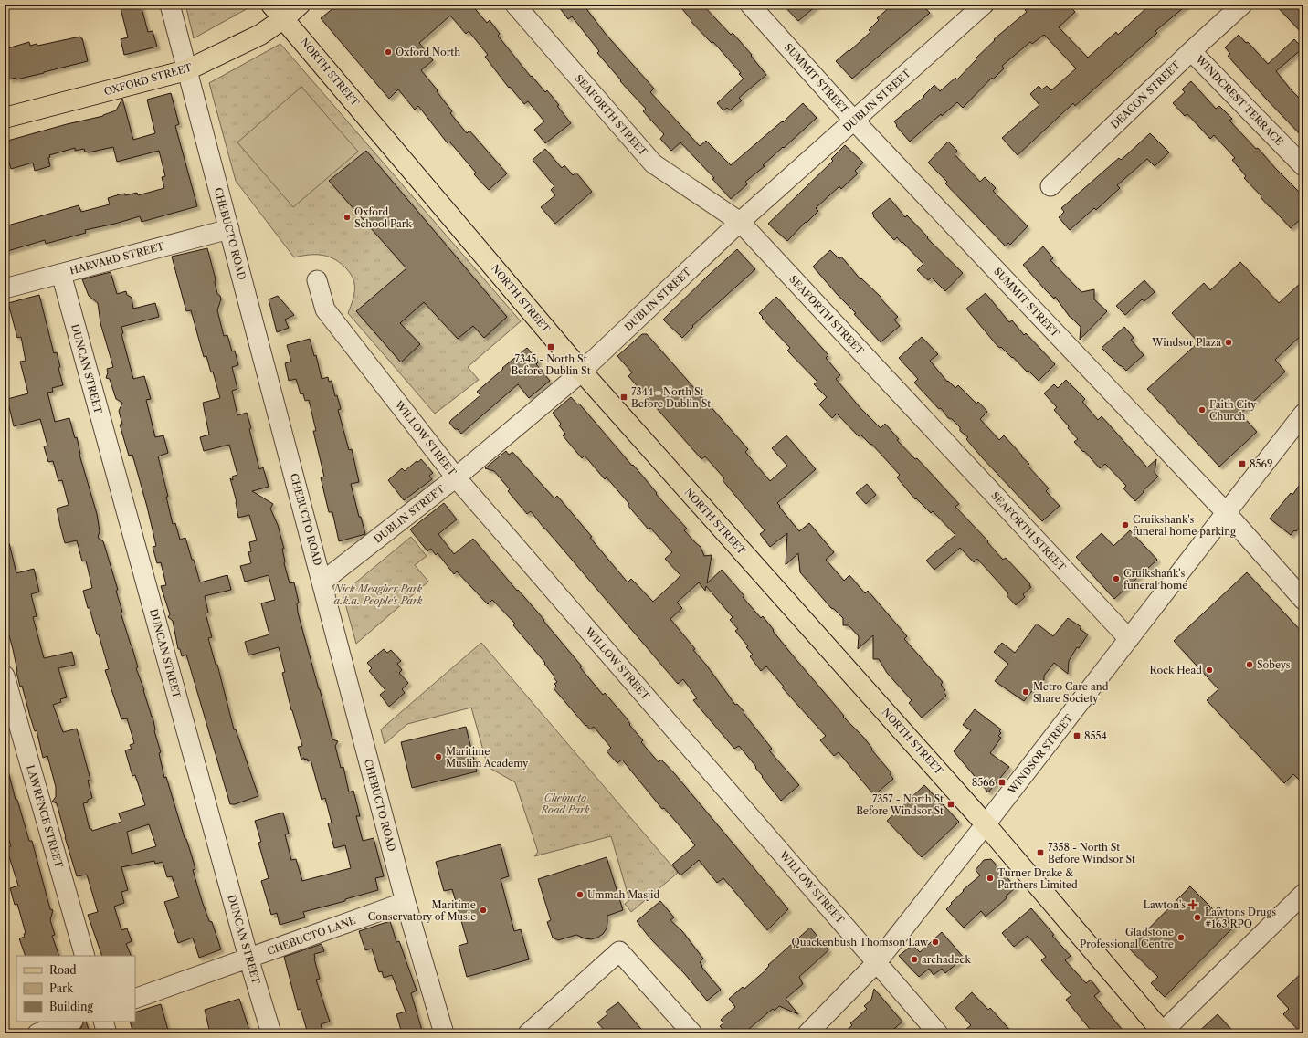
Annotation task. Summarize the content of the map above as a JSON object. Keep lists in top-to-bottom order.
{
  "streets": {
    "main road": ["NORTH STREET", "OXFORD STREET"],
    "street": [
      "SUMMIT STREET",
      "DEACON STREET",
      "DUBLIN STREET",
      "WINDCREST TERRACE",
      "SEAFORTH STREET",
      "CHEBUCTO ROAD",
      "HARVARD STREET",
      "DUNCAN STREET",
      "WILLOW STREET",
      "WINDSOR STREET",
      "LAWRENCE STREET",
      "CHEBUCTO LANE"
    ]
  },
  "crossings": [
    ["NORTH STREET", "OXFORD STREET"],
    ["NORTH STREET", "DUBLIN STREET"],
    ["NORTH STREET", "WINDSOR STREET"],
    ["SUMMIT STREET", "DUBLIN STREET"],
    ["SUMMIT STREET", "WINDSOR STREET"],
    ["OXFORD STREET", "CHEBUCTO ROAD"],
    ["DEACON STREET", "WINDCREST TERRACE"],
    ["DUBLIN STREET", "SEAFORTH STREET"],
    ["DUBLIN STREET", "CHEBUCTO ROAD"],
    ["DUBLIN STREET", "WILLOW STREET"],
    ["SEAFORTH STREET", "WINDSOR STREET"],
    ["CHEBUCTO ROAD", "HARVARD STREET"],
    ["CHEBUCTO ROAD", "CHEBUCTO LANE"],
    ["HARVARD STREET", "DUNCAN STREET"],
    ["DUNCAN STREET", "CHEBUCTO LANE"],
    ["WILLOW STREET", "WINDSOR STREET"]
  ],
  "parks": ["Nick Meagher Park a.k.a. People's Park", "Chebucto Road Park"],
  "places": {
    "other": [
      "Oxford North",
      "Oxford School Park",
      "Windsor Plaza",
      "Faith City Church",
      "Cruikshank's funeral home parking",
      "Cruikshank's funeral home",
      "Sobeys",
      "Rock Head",
      "Metro Care and Share Society",
      "Maritime Muslim Academy",
      "Turner Drake & Partners Limited",
      "Ummah Masjid",
      "Maritime Conservatory of Music",
      "Lawtons Drugs #163 RPO",
      "Gladstone Professional Centre",
      "Quackenbush Thomson Law",
      "archadeck"
    ],
    "transit": [
      "7345 - North St Before Dublin St",
      "7344 - North St Before Dublin St",
      "8569",
      "8554",
      "8566",
      "7357 - North St Before Windsor St",
      "7358 - North St Before Windsor St"
    ],
    "health": ["Lawton's"]
  },
  "legend": ["Road", "Park", "Building"]
}
